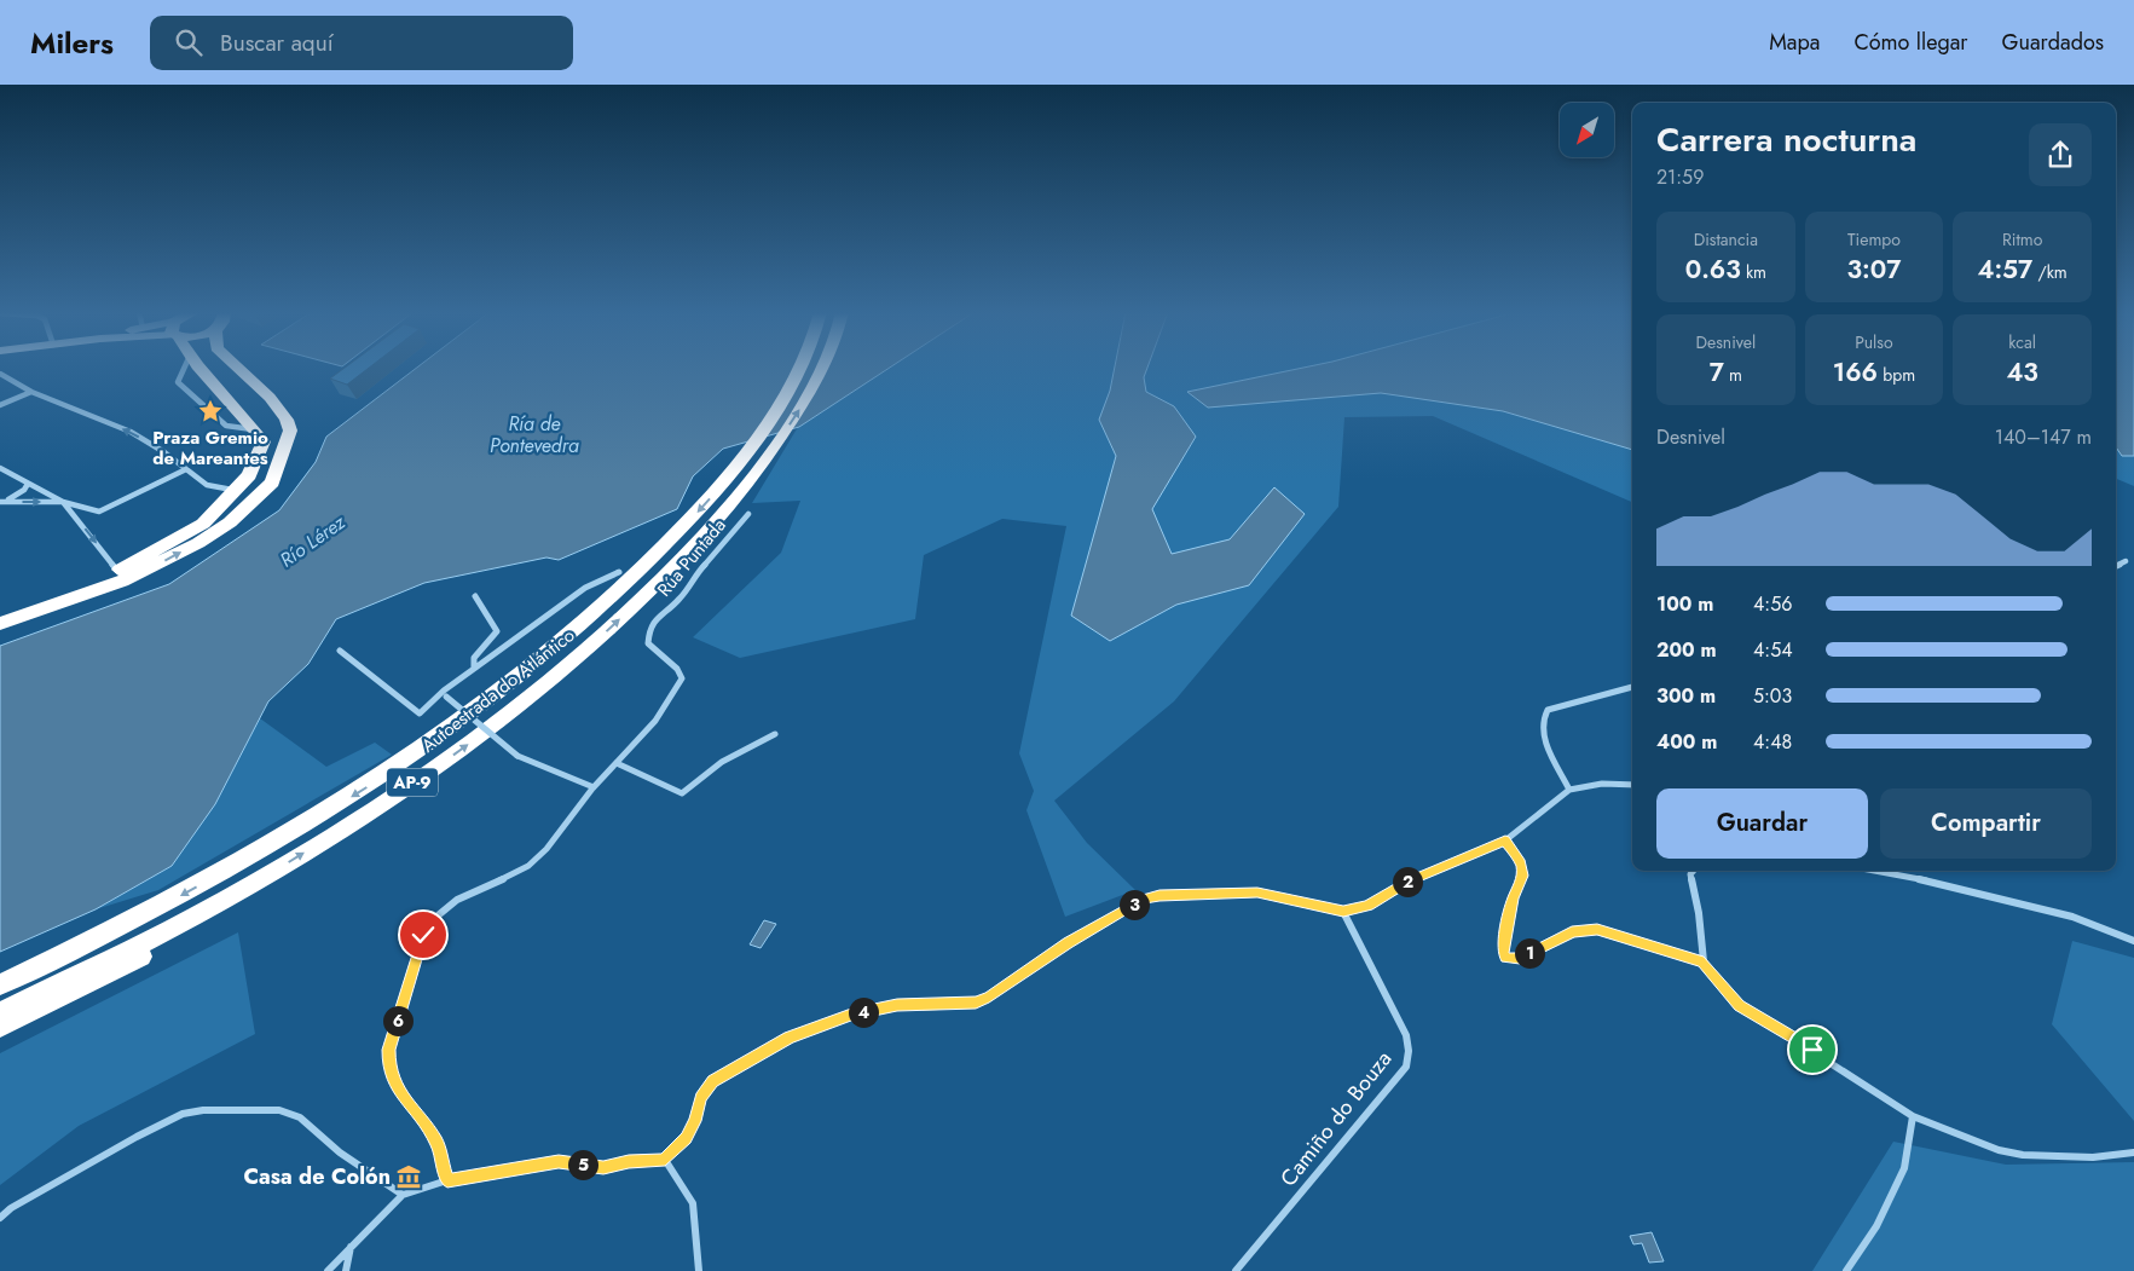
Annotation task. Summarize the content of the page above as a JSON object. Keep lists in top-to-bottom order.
{
  "streets": {
    "highway": ["Autoestrada do Atlántico", "AP-9"],
    "street": ["Rúa Puntada", "Camiño do Bouza"]
  },
  "crossings": [
    ["Autoestrada do Atlántico", "AP-9"]
  ],
  "water": ["Ría de Pontevedra", "Río Lérez"],
  "places": {
    "place": ["Praza Gremio de Mareantes"],
    "museum": ["Casa de Colón"]
  },
  "north": "bottom left",
  "page": {
    "header": "Milers",
    "search": "Buscar aquí",
    "nav": ["Mapa", "Cómo llegar", "Guardados"],
    "heading": ["Carrera nocturna", "21:59"],
    "stats": [
      ["Distancia", "0.63 km"],
      ["Tiempo", "3:07"],
      ["Ritmo", "4:57 /km"],
      ["Desnivel", "7 m"],
      ["Pulso", "166 bpm"],
      ["kcal", "43"]
    ],
    "chart": ["Desnivel", "140–147 m"],
    "list": [
      {
        "name": "100 m",
        "note": "4:56"
      },
      {
        "name": "200 m",
        "note": "4:54"
      },
      {
        "name": "300 m",
        "note": "5:03"
      },
      {
        "name": "400 m",
        "note": "4:48"
      }
    ],
    "buttons": ["Guardar", "Compartir"],
    "pins": [
      "2",
      "3",
      "1",
      "4",
      "6",
      "5"
    ]
  }
}
